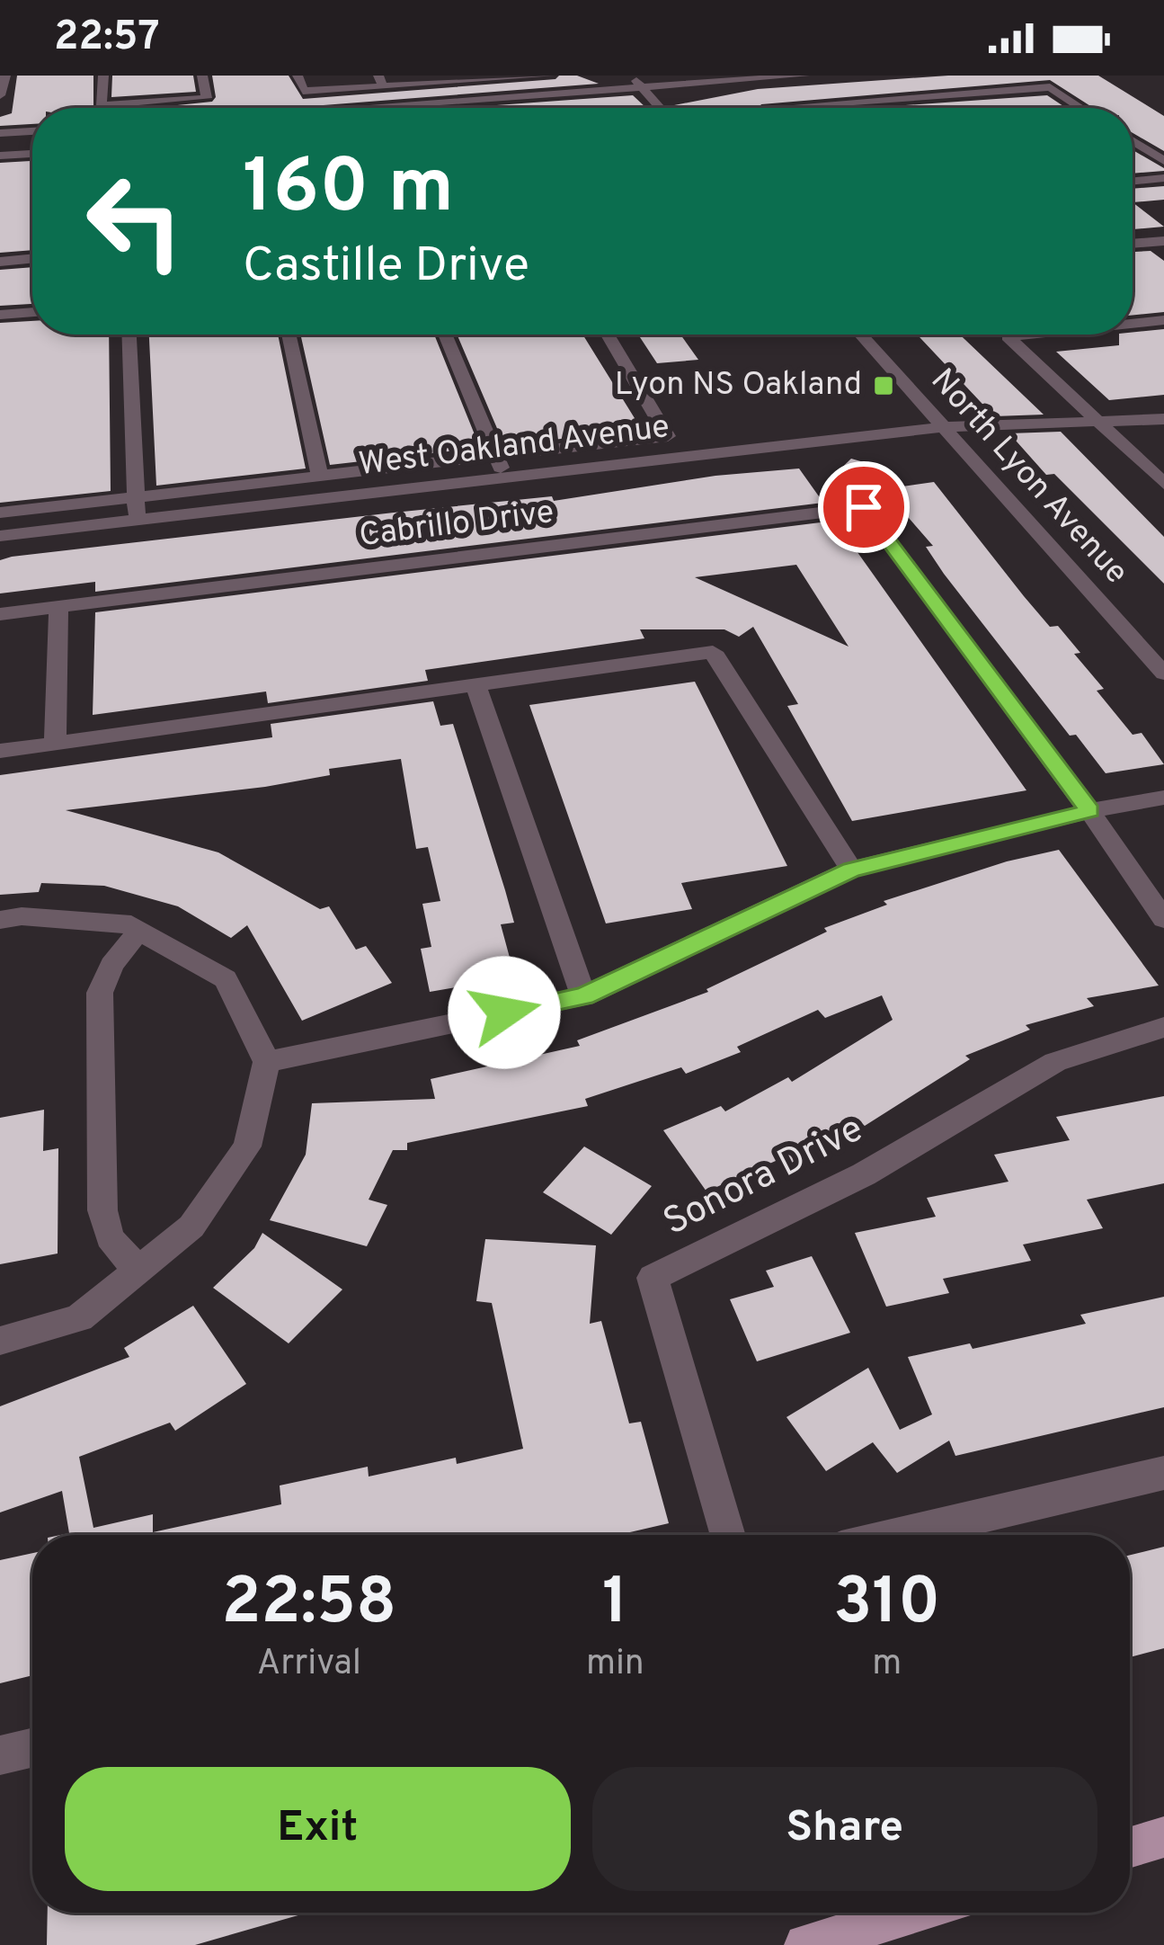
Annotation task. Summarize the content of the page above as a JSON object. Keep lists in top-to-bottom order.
{
  "streets": {
    "street": [
      "West Oakland Avenue",
      "North Lyon Avenue",
      "Cabrillo Drive",
      "Sonora Drive"
    ]
  },
  "crossings": [
    ["West Oakland Avenue", "North Lyon Avenue"]
  ],
  "places": {
    "transit": ["Lyon NS Oakland"]
  },
  "page": {
    "status": "22:57",
    "turn": ["160 m", "Castille Drive"],
    "eta": [
      "22:58",
      "Arrival",
      "1",
      "min",
      "310",
      "m"
    ],
    "buttons": ["Exit", "Share"]
  }
}
